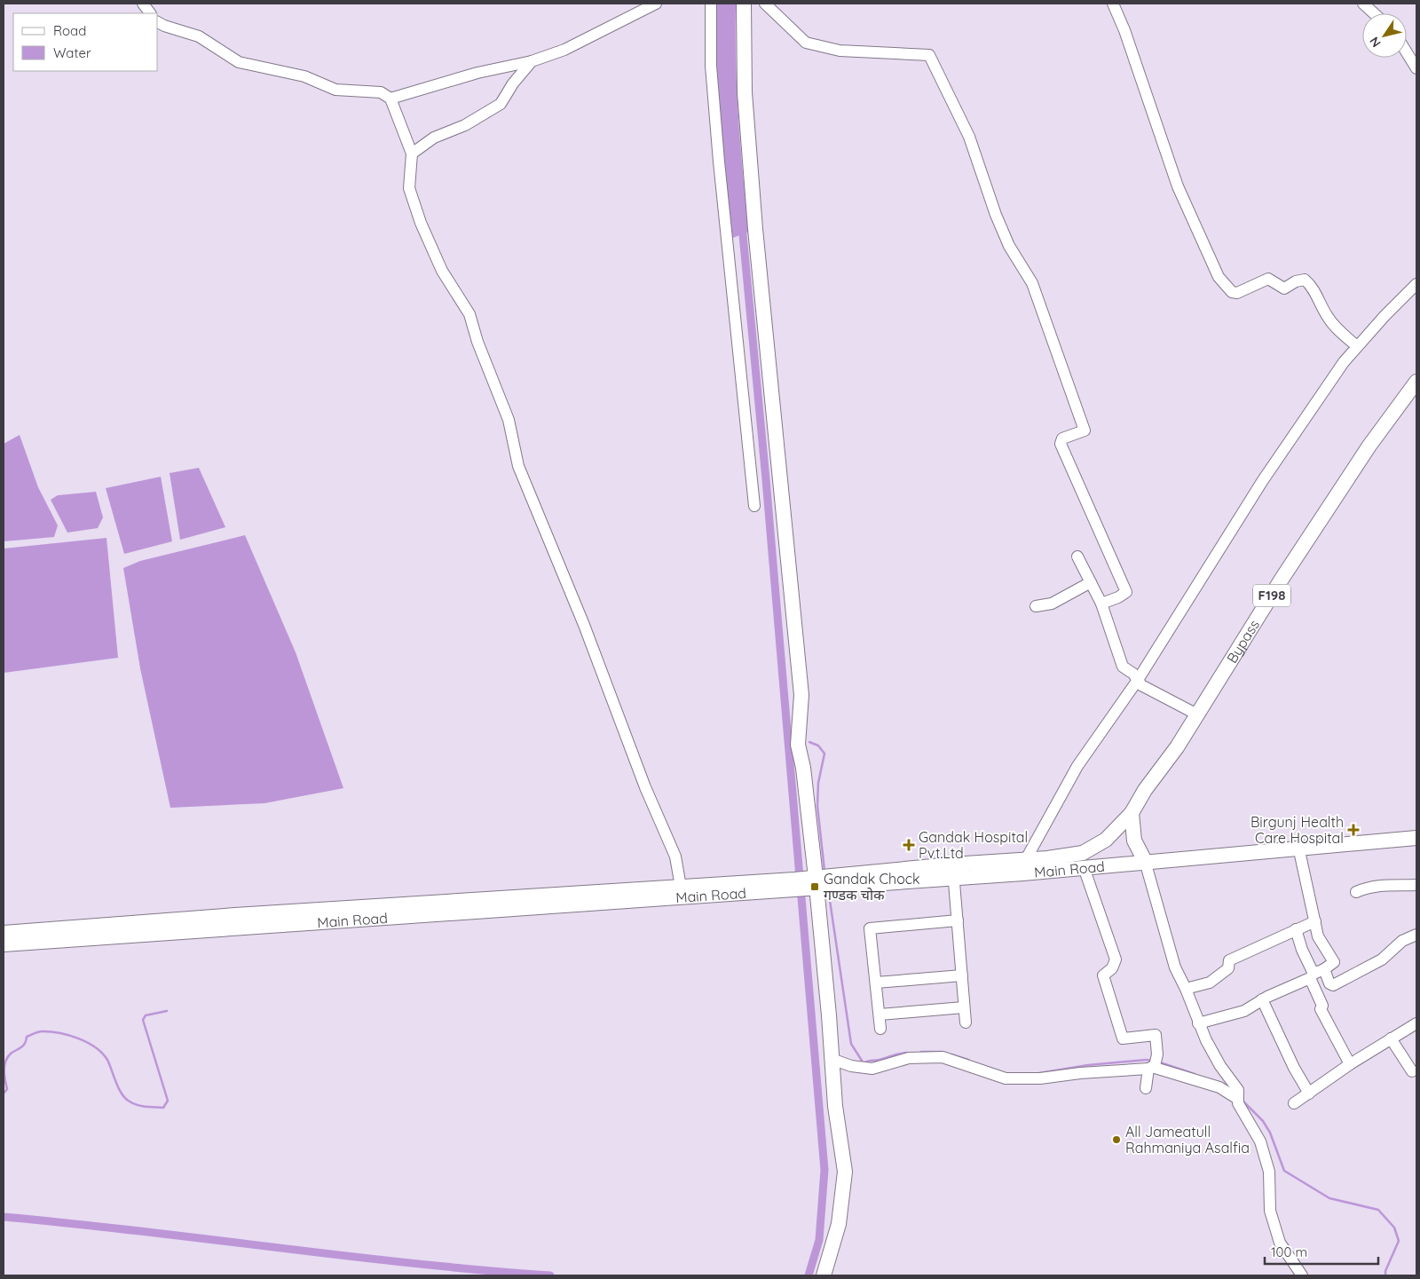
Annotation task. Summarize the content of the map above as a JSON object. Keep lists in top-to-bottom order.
{
  "streets": {
    "main road": ["F198", "Bypass", "Main Road"]
  },
  "crossings": [
    ["Bypass", "Main Road"]
  ],
  "places": {
    "health": ["Birgunj Health Care Hospital", "Gandak Hospital Pvt.Ltd"],
    "transit": ["Gandak Chock गण्डक चोक"],
    "other": ["All Jameatull Rahmaniya Asalfia"]
  },
  "legend": ["Road", "Water"],
  "scale_bar": "100 m",
  "north": "bottom left"
}
